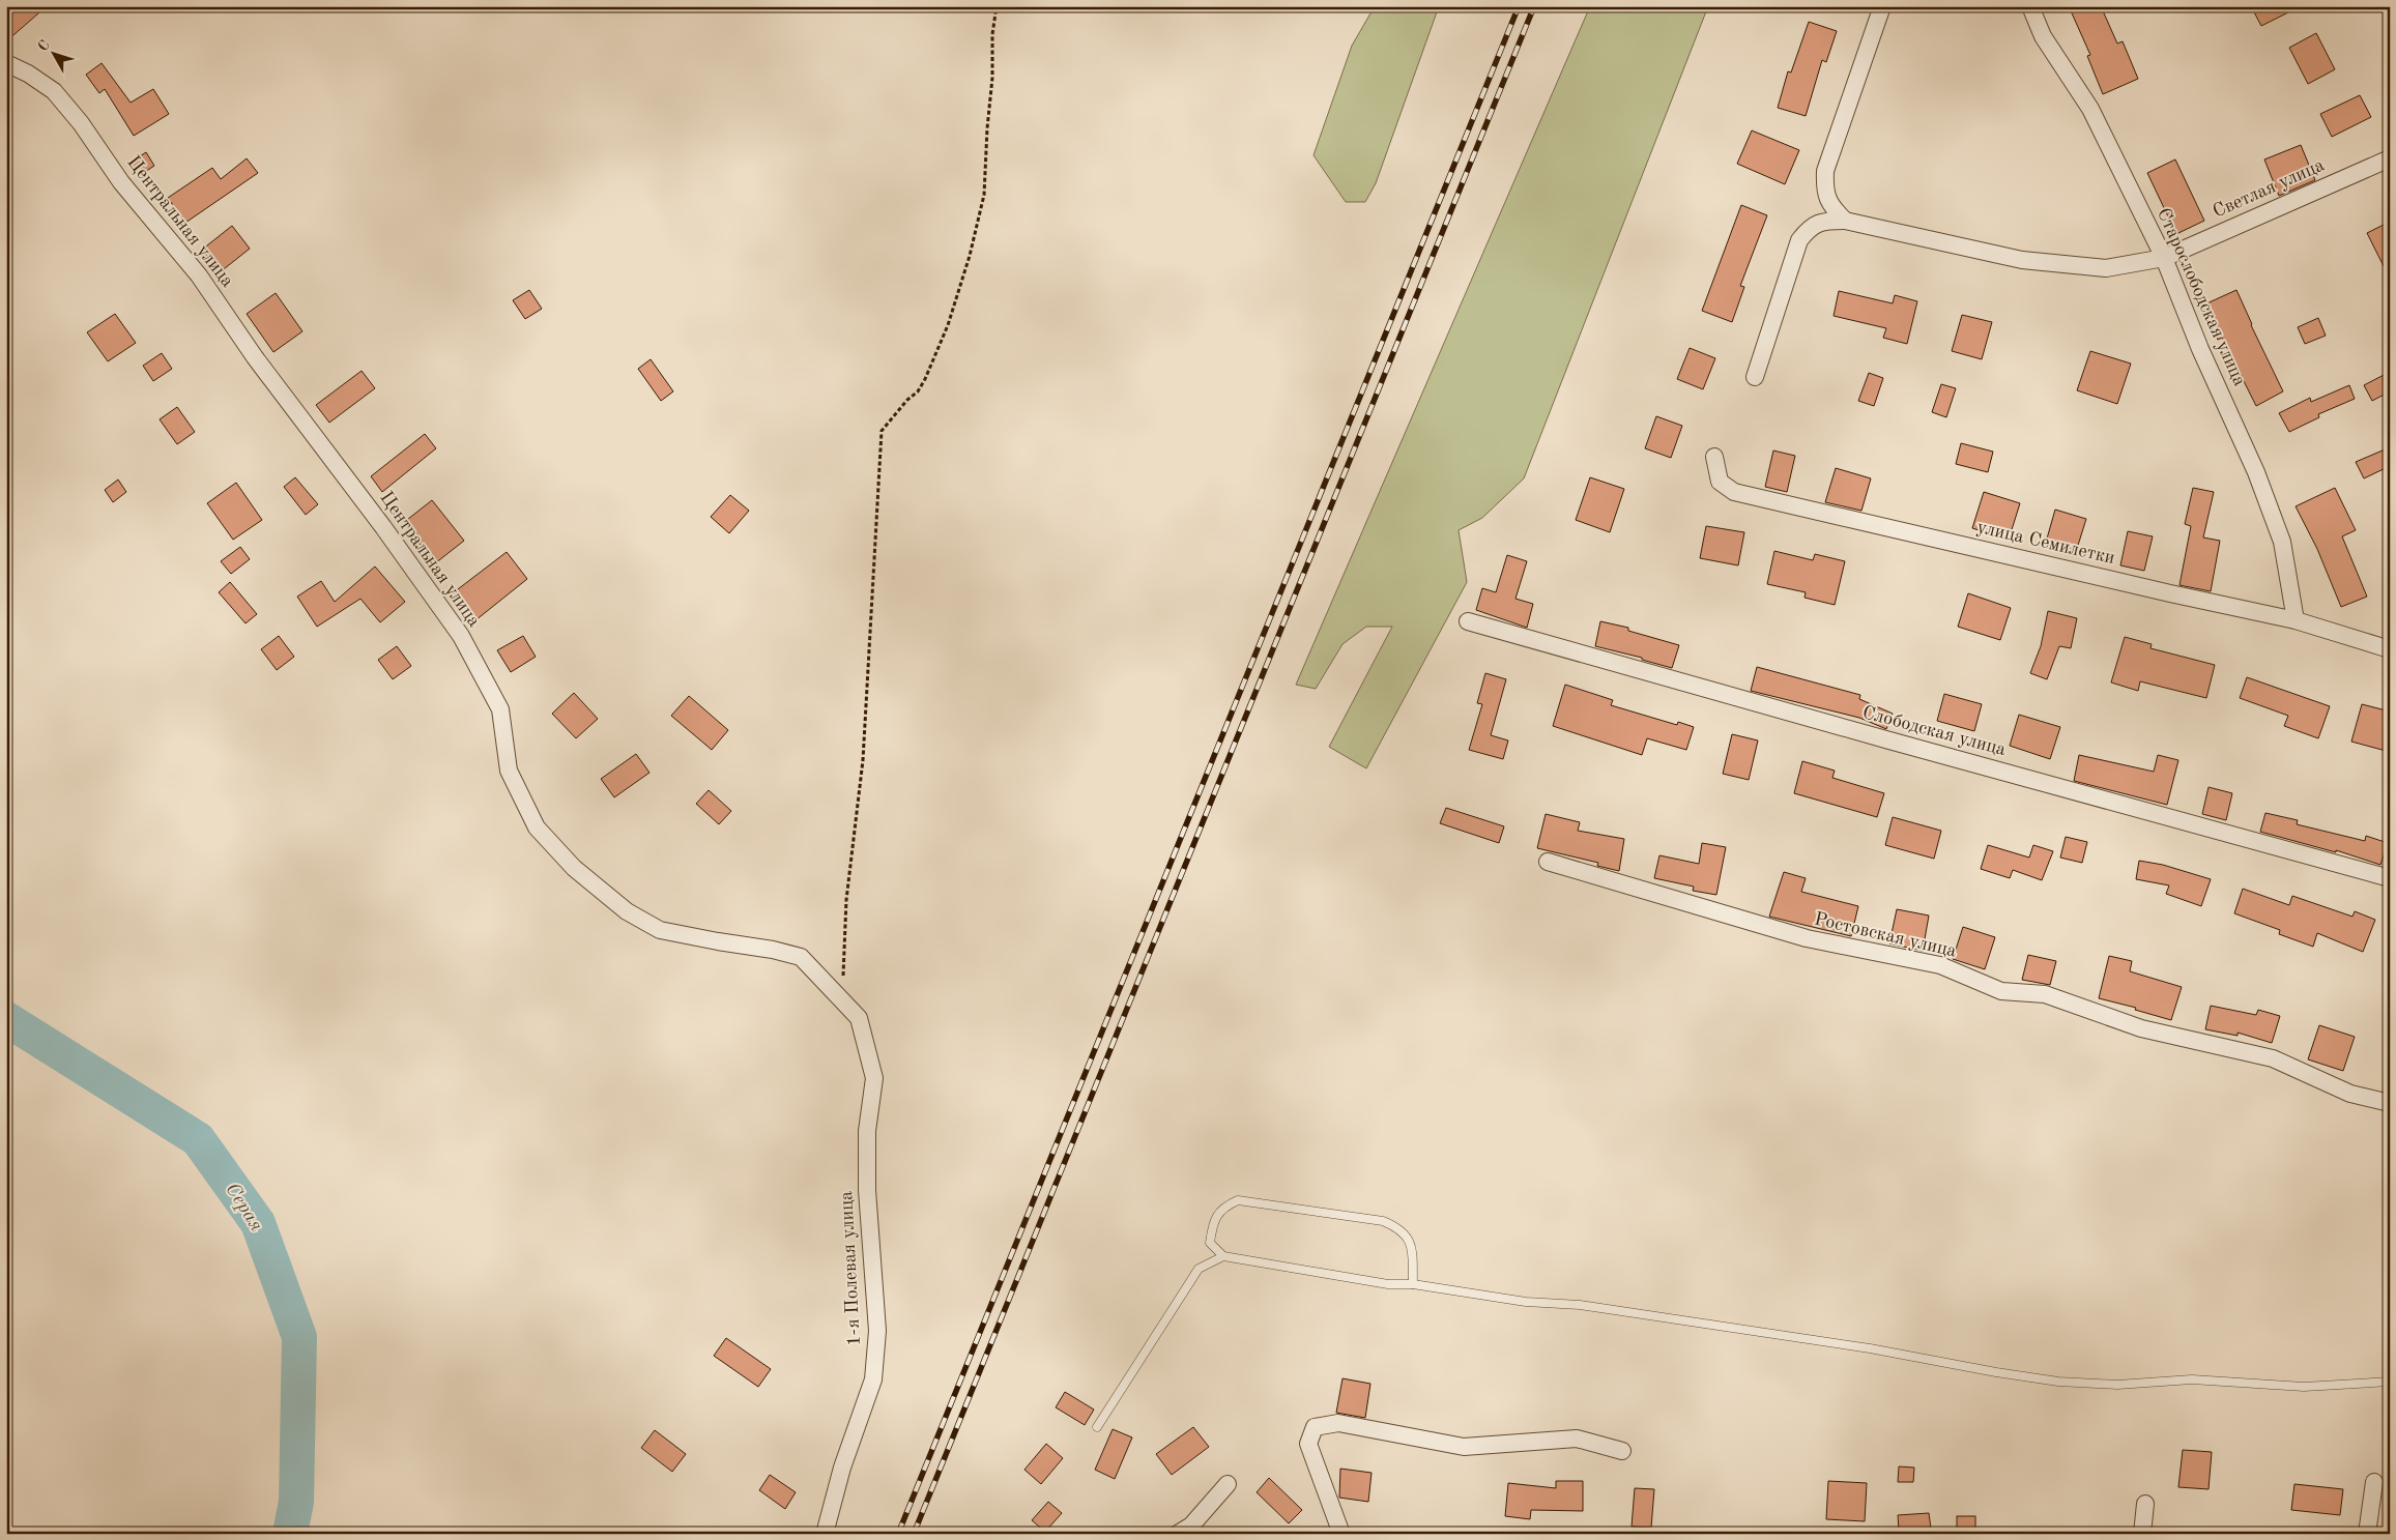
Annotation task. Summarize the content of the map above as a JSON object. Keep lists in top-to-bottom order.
{
  "streets": {
    "street": [
      "Светлая улица",
      "Центральная улица",
      "Старослободская улица",
      "улица Семилетки",
      "Слободская улица",
      "Ростовская улица",
      "1-я Полевая улица"
    ]
  },
  "crossings": [
    ["Светлая улица", "Старослободская улица"],
    ["Центральная улица", "1-я Полевая улица"],
    ["Старослободская улица", "улица Семилетки"]
  ],
  "water": ["Серая"],
  "north": "top left"
}
